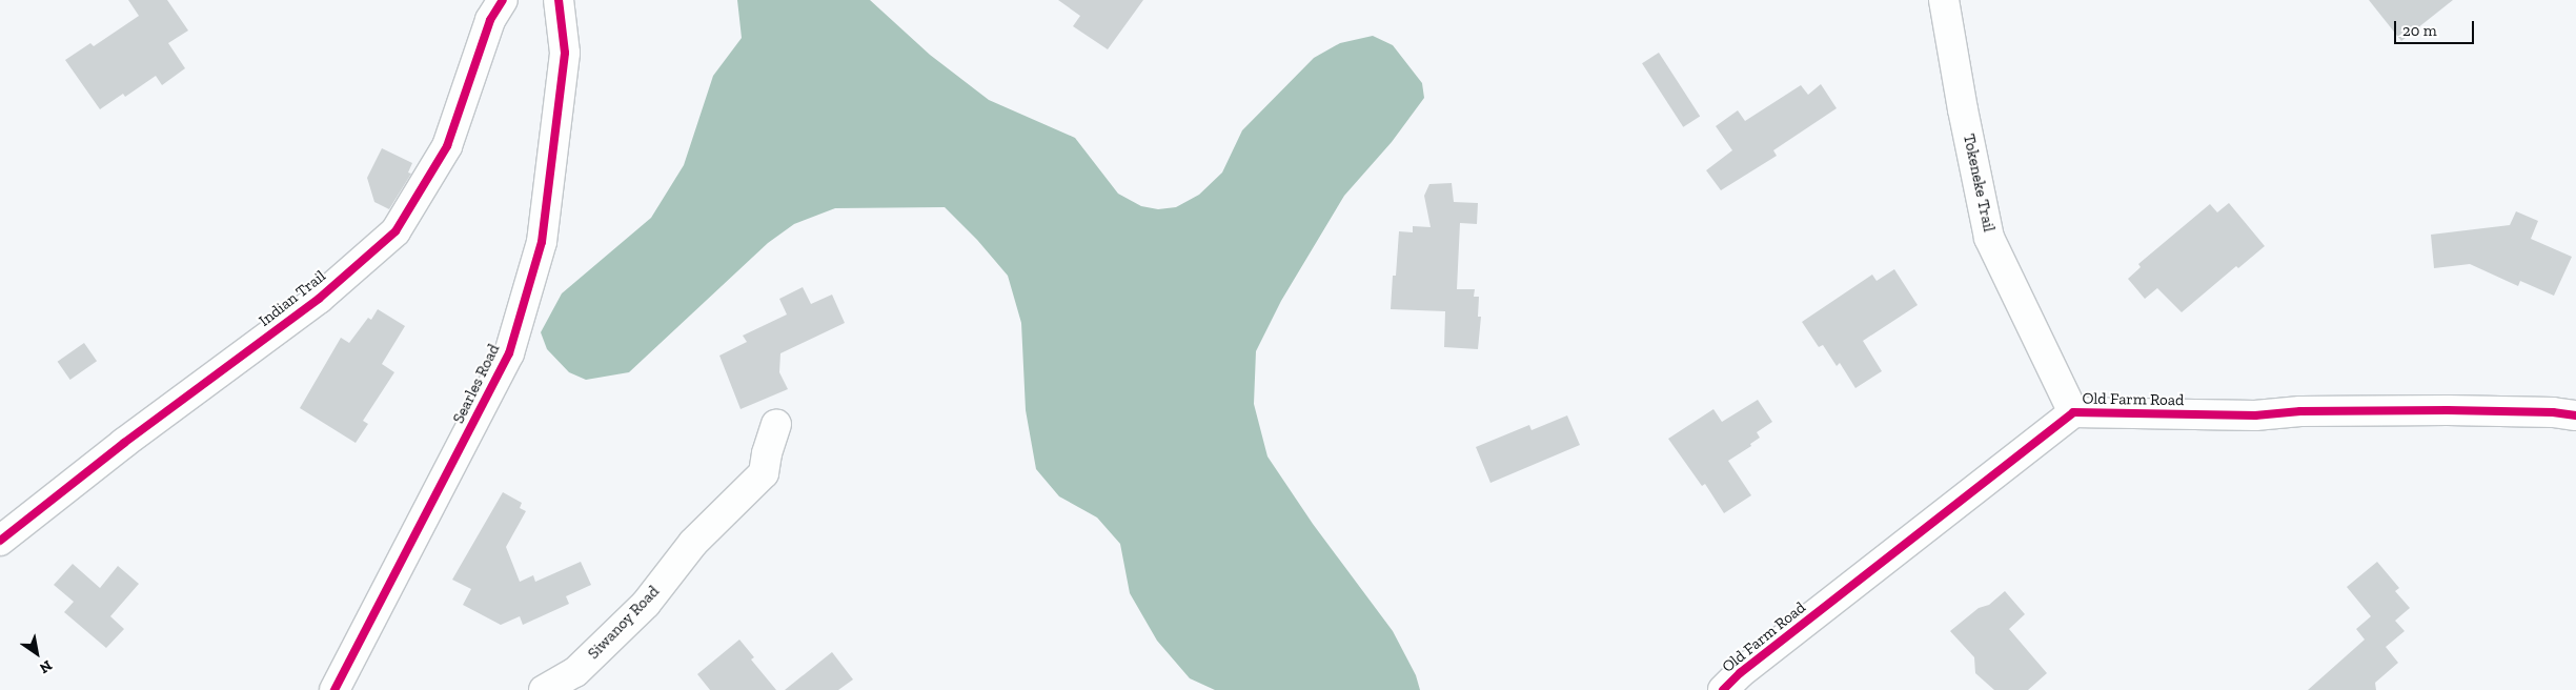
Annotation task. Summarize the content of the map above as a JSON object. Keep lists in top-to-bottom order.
{
  "streets": {
    "street": [
      "Tokeneke Trail",
      "Indian Trail",
      "Searles Road",
      "Old Farm Road",
      "Siwanoy Road"
    ]
  },
  "crossings": [
    ["Tokeneke Trail", "Old Farm Road"]
  ],
  "scale_bar": "20 m",
  "north": "bottom right"
}
